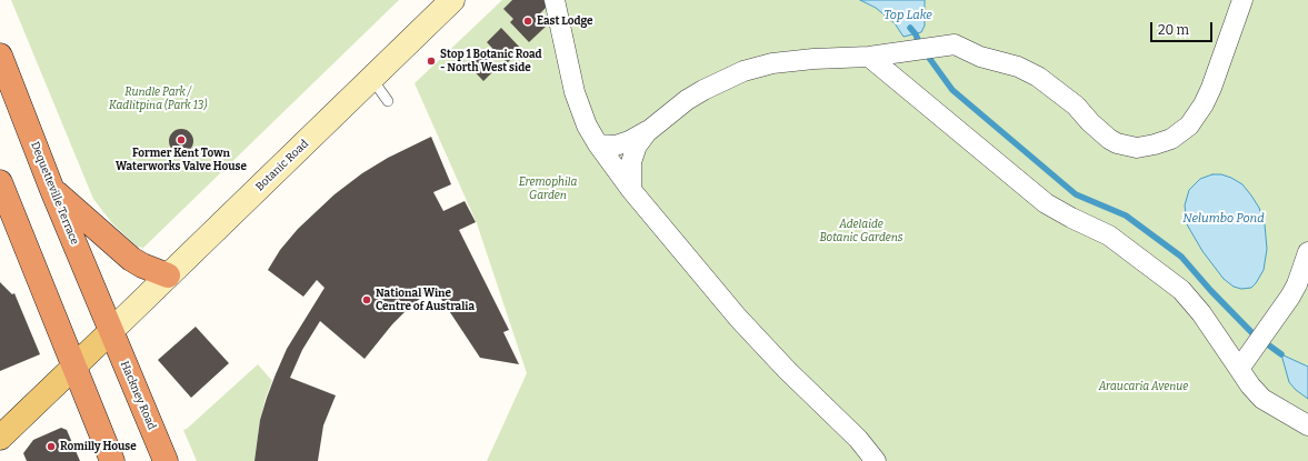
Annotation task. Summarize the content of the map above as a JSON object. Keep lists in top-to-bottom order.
{
  "streets": {
    "highway": ["Dequetteville Terrace", "Hackney Road"],
    "main road": ["Botanic Road"]
  },
  "crossings": [
    ["Botanic Road", "Dequetteville Terrace"],
    ["Botanic Road", "Hackney Road"],
    ["Dequetteville Terrace", "Hackney Road"]
  ],
  "water": ["Top Lake", "Nelumbo Pond"],
  "parks": [
    "Rundle Park / Kadlitpina (Park 13)",
    "Eremophila Garden",
    "Adelaide Botanic Gardens",
    "Araucaria Avenue"
  ],
  "places": [
    "East Lodge",
    "Stop 1 Botanic Road - North West side",
    "Former Kent Town Waterworks Valve House",
    "National Wine Centre of Australia",
    "Romilly House"
  ],
  "scale_bar": "20 m"
}
